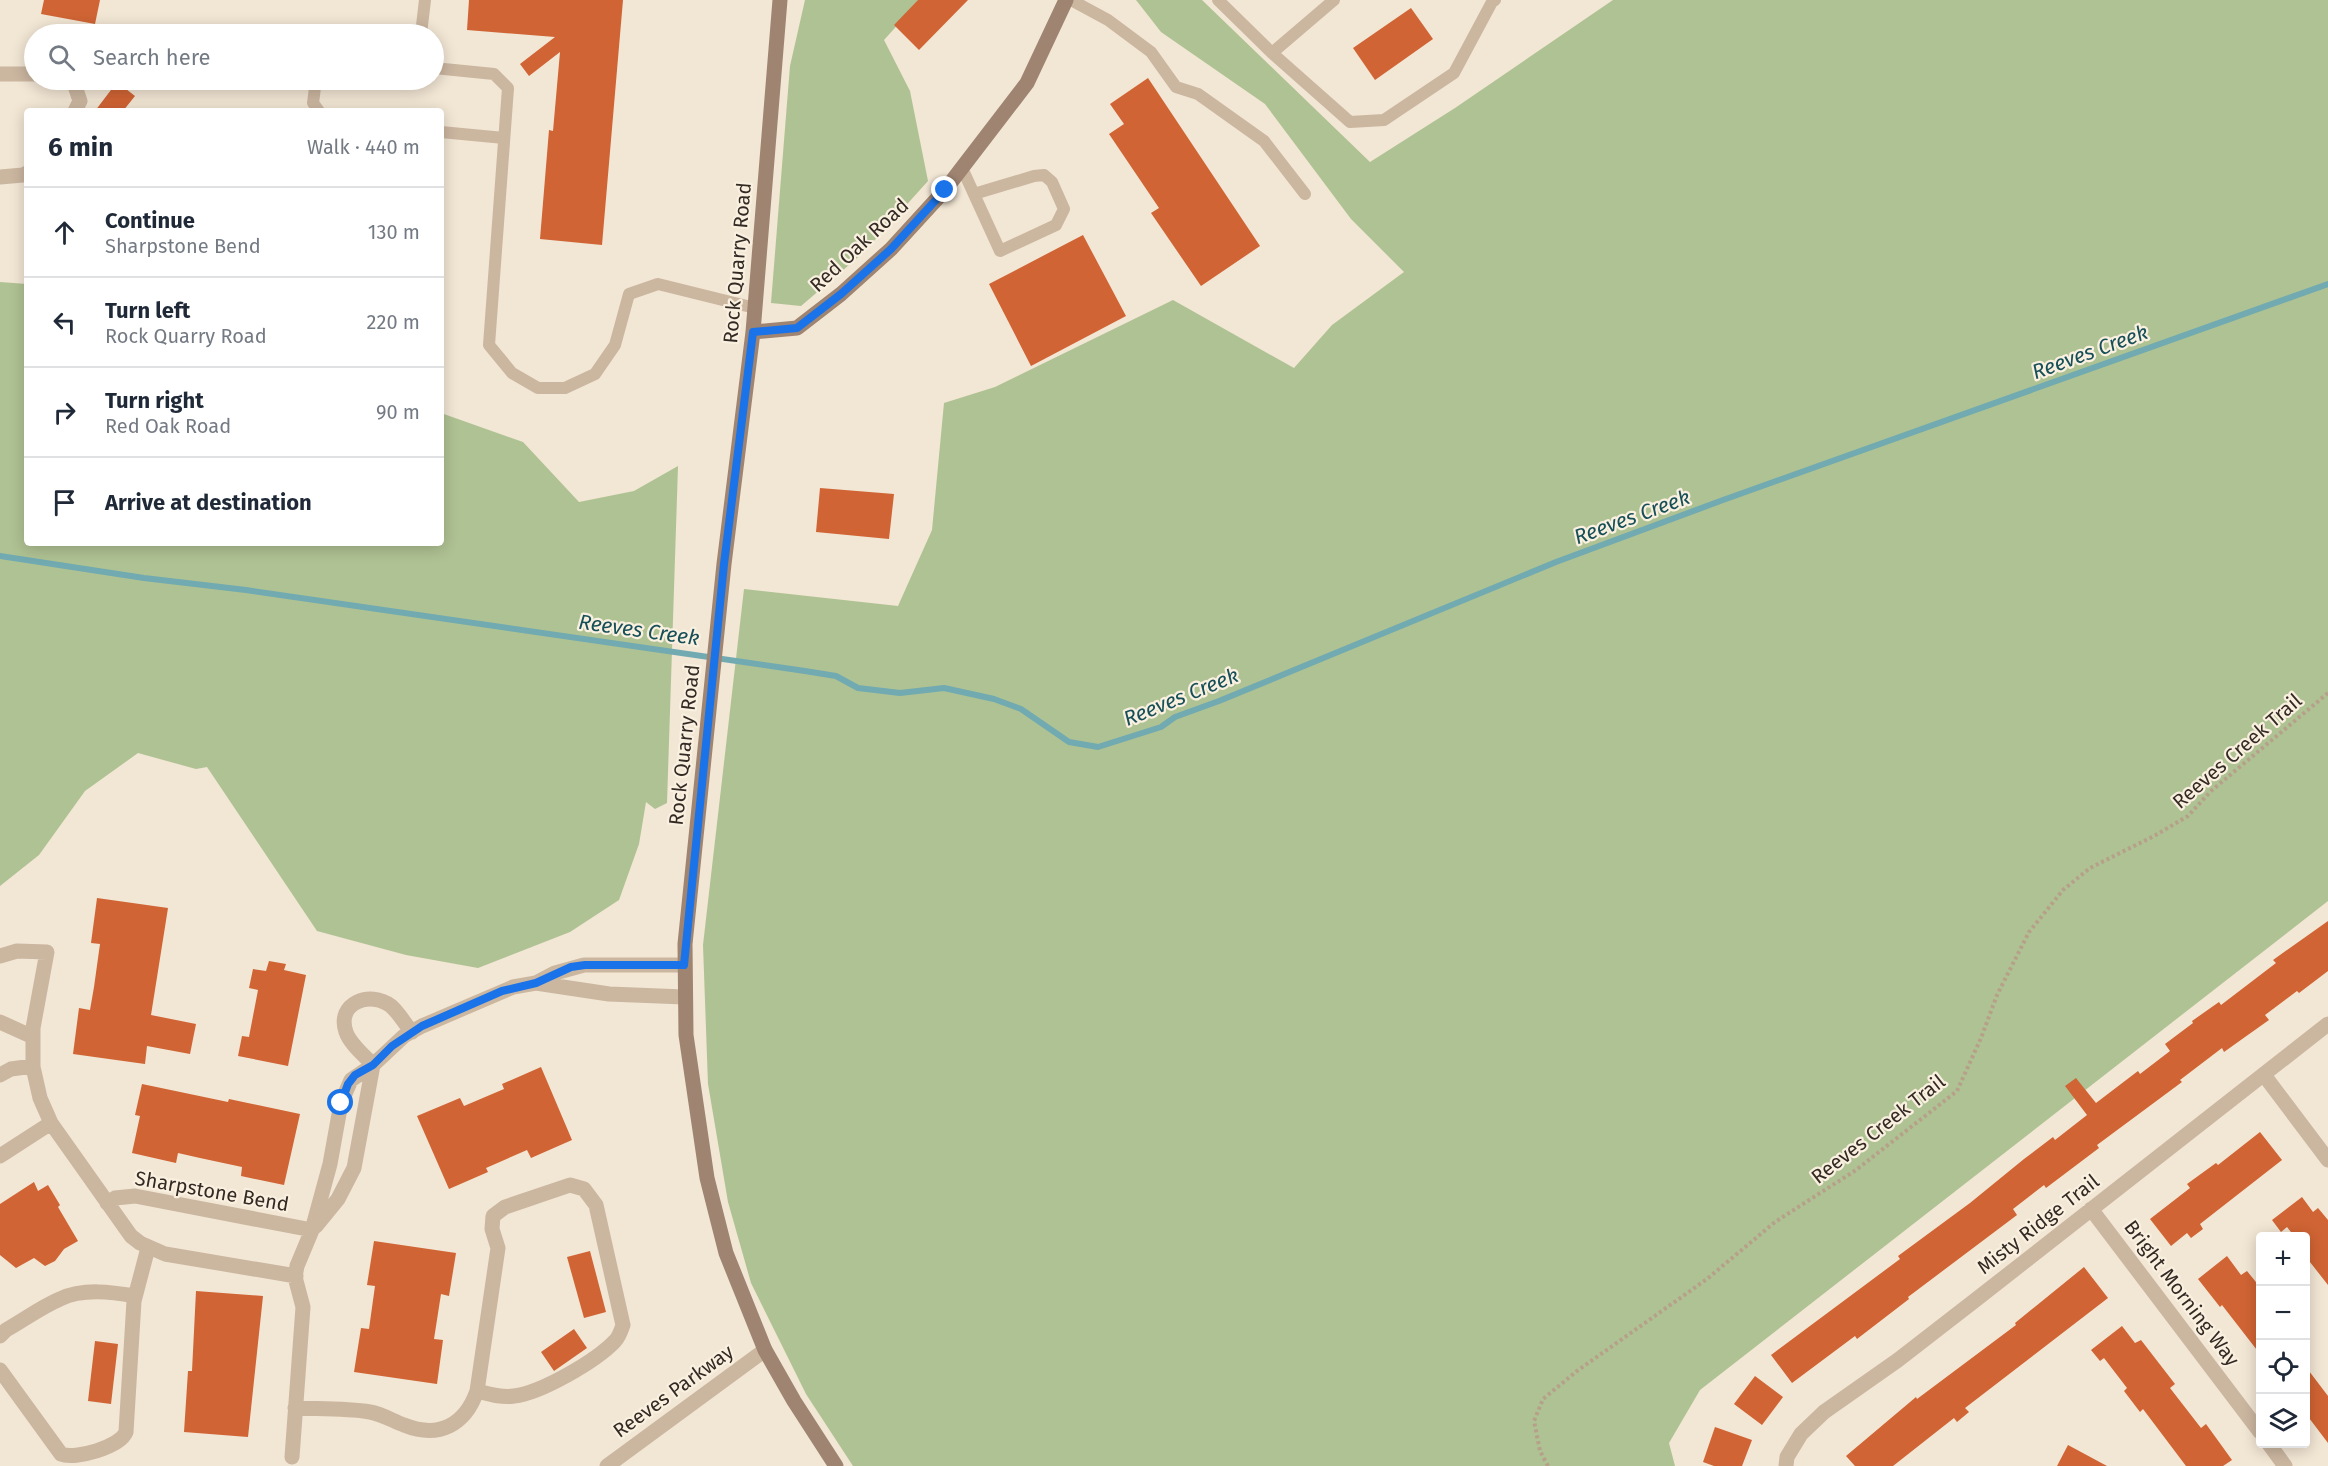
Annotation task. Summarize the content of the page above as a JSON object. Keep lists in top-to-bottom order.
{
  "streets": {
    "street": [
      "Red Oak Road",
      "Rock Quarry Road",
      "Sharpstone Bend",
      "Misty Ridge Trail",
      "Bright Morning Way",
      "Reeves Parkway"
    ],
    "path": ["Reeves Creek Trail"]
  },
  "crossings": [
    ["Red Oak Road", "Rock Quarry Road"],
    ["Rock Quarry Road", "Sharpstone Bend"],
    ["Rock Quarry Road", "Reeves Parkway"],
    ["Misty Ridge Trail", "Bright Morning Way"]
  ],
  "water": ["Reeves Creek"],
  "page": {
    "search": "Search here",
    "heading": ["6 min", "Walk · 440 m"],
    "list": [
      ["Continue", "Sharpstone Bend", "130 m"],
      ["Turn left", "Rock Quarry Road", "220 m"],
      ["Turn right", "Red Oak Road", "90 m"],
      "Arrive at destination"
    ],
    "map_buttons": ["+", "−"]
  }
}
